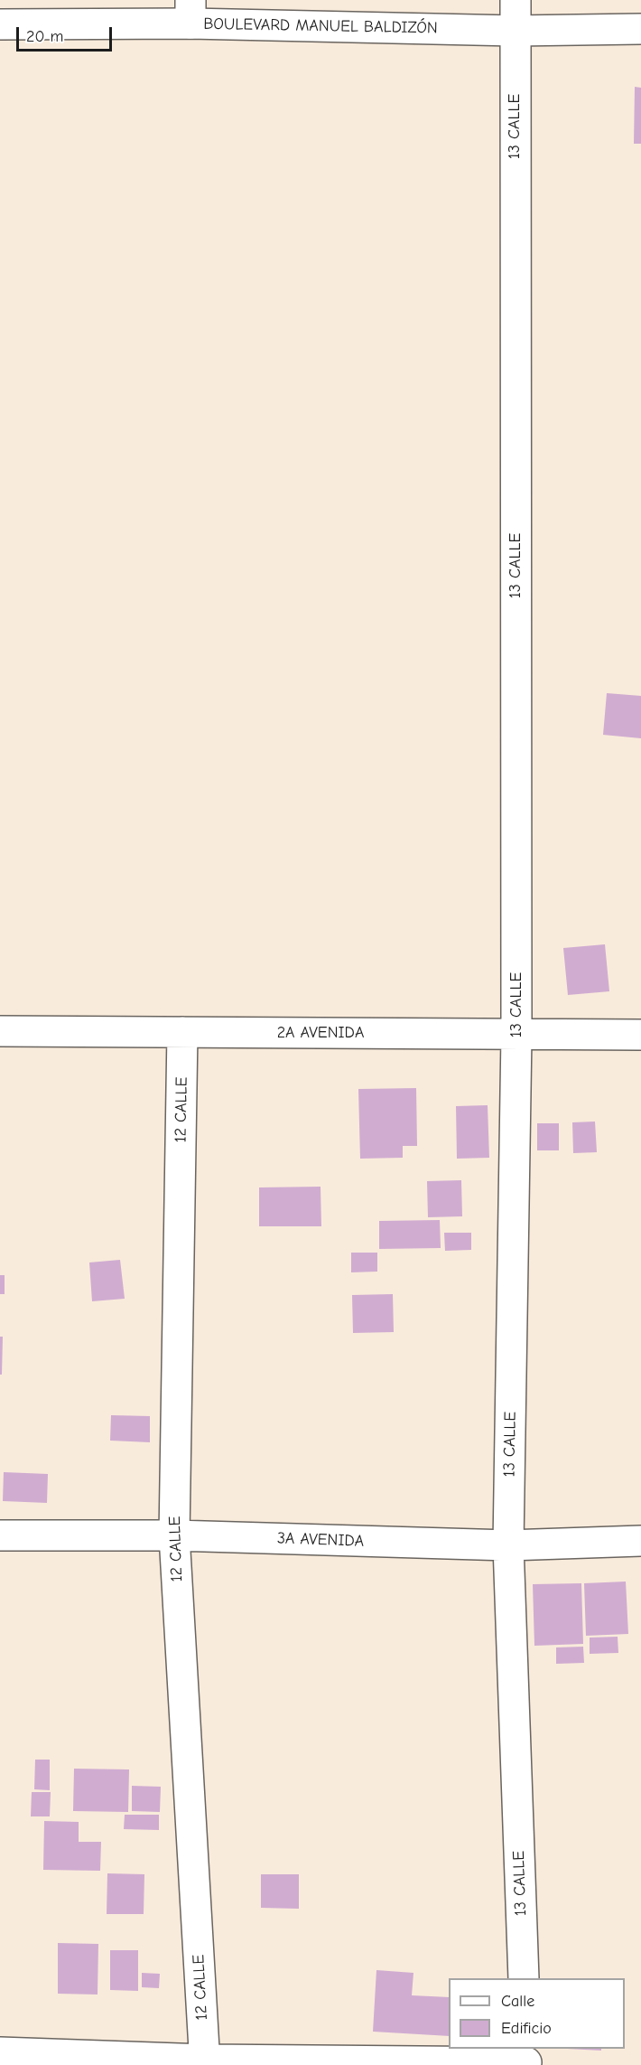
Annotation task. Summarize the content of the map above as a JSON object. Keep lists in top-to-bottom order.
{
  "streets": {
    "street": [
      "BOULEVARD MANUEL BALDIZÓN",
      "13 CALLE",
      "2A AVENIDA",
      "12 CALLE",
      "3A AVENIDA"
    ]
  },
  "crossings": [
    ["BOULEVARD MANUEL BALDIZÓN", "13 CALLE"],
    ["13 CALLE", "2A AVENIDA"],
    ["13 CALLE", "3A AVENIDA"],
    ["2A AVENIDA", "12 CALLE"],
    ["12 CALLE", "3A AVENIDA"]
  ],
  "legend": ["Calle", "Edificio"],
  "scale_bar": "20 m"
}
